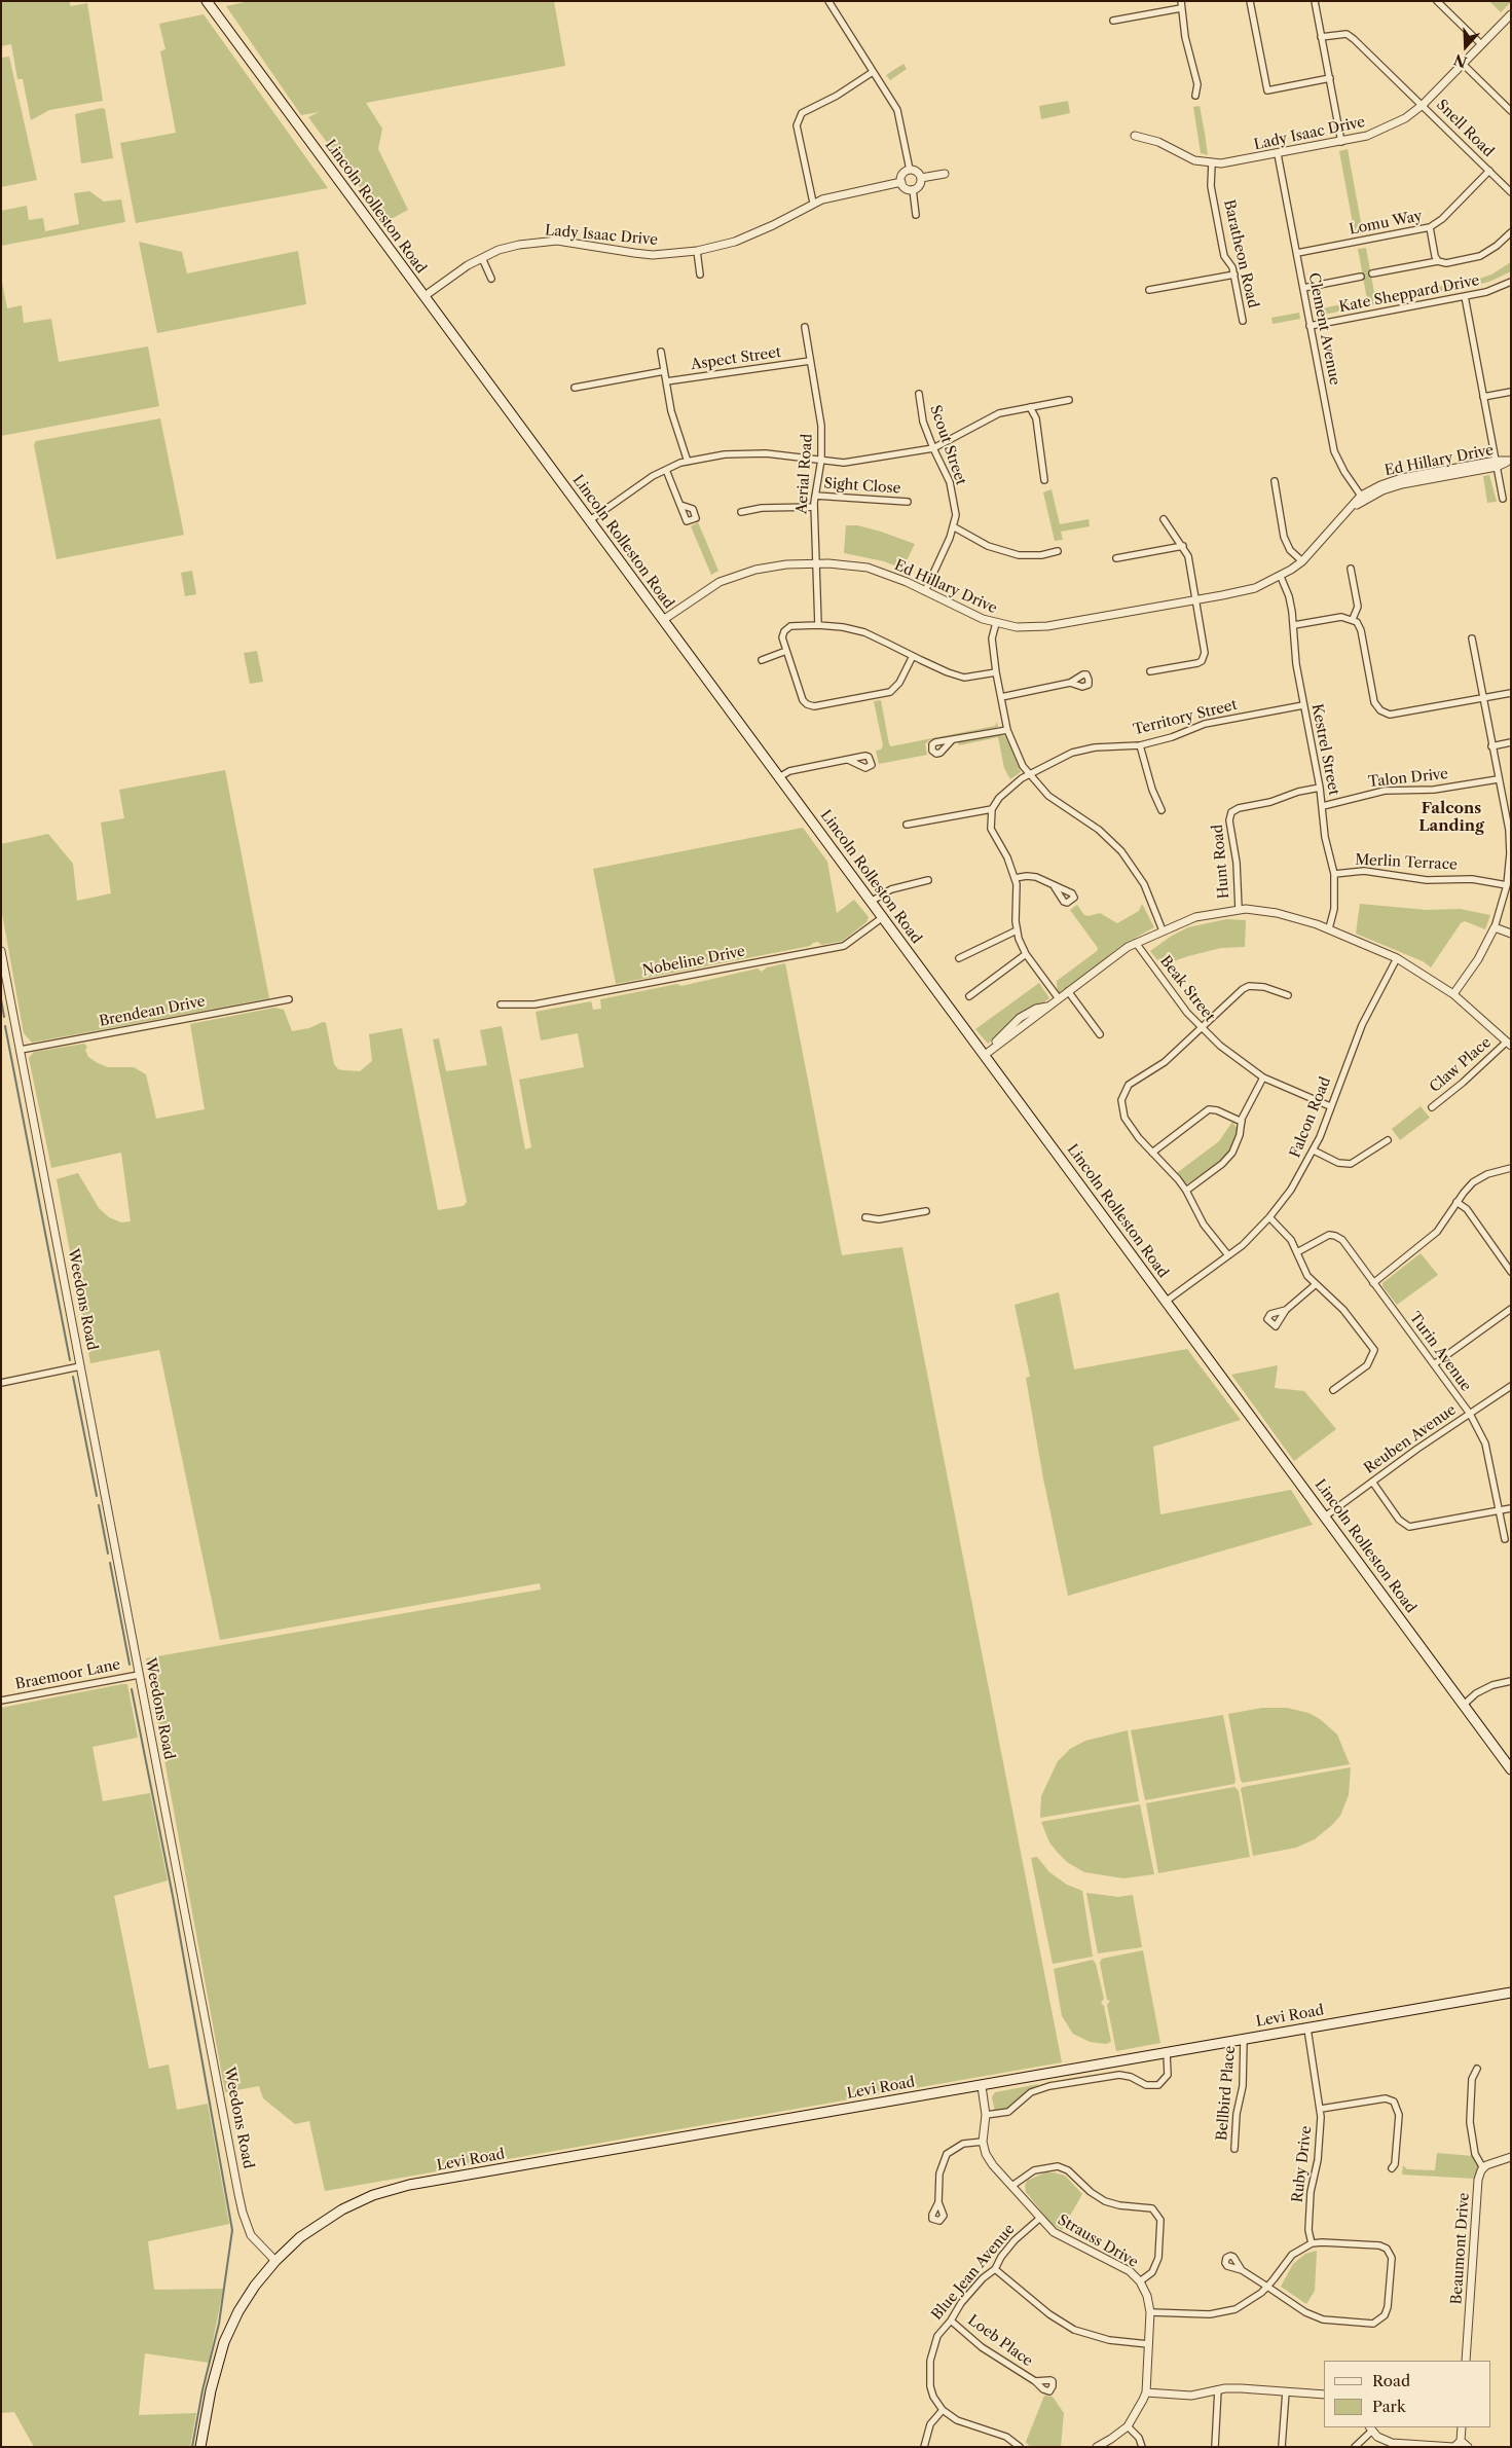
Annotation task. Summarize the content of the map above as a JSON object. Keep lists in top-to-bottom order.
{
  "streets": {
    "main road": ["Lincoln Rolleston Road", "Levi Road"],
    "street": [
      "Snell Road",
      "Lady Isaac Drive",
      "Lomu Way",
      "Baratheon Road",
      "Kate Sheppard Drive",
      "Clement Avenue",
      "Aspect Street",
      "Scout Street",
      "Ed Hillary Drive",
      "Aerial Road",
      "Sight Close",
      "Territory Street",
      "Kestrel Street",
      "Talon Drive",
      "Hunt Road",
      "Merlin Terrace",
      "Nobeline Drive",
      "Beak Street",
      "Brendean Drive",
      "Claw Place",
      "Falcon Road",
      "Weedons Road",
      "Turin Avenue",
      "Reuben Avenue",
      "Braemoor Lane",
      "Bellbird Place",
      "Ruby Drive",
      "Strauss Drive",
      "Beaumont Drive",
      "Blue Jean Avenue",
      "Loeb Place"
    ]
  },
  "crossings": [
    ["Snell Road", "Lady Isaac Drive"],
    ["Snell Road", "Lomu Way"],
    ["Lady Isaac Drive", "Lincoln Rolleston Road"],
    ["Lady Isaac Drive", "Baratheon Road"],
    ["Lady Isaac Drive", "Clement Avenue"],
    ["Lincoln Rolleston Road", "Ed Hillary Drive"],
    ["Lincoln Rolleston Road", "Nobeline Drive"],
    ["Lincoln Rolleston Road", "Falcon Road"],
    ["Lincoln Rolleston Road", "Reuben Avenue"],
    ["Lomu Way", "Clement Avenue"],
    ["Kate Sheppard Drive", "Clement Avenue"],
    ["Clement Avenue", "Ed Hillary Drive"],
    ["Aspect Street", "Aerial Road"],
    ["Scout Street", "Ed Hillary Drive"],
    ["Ed Hillary Drive", "Aerial Road"],
    ["Ed Hillary Drive", "Kestrel Street"],
    ["Aerial Road", "Sight Close"],
    ["Territory Street", "Kestrel Street"],
    ["Kestrel Street", "Talon Drive"],
    ["Kestrel Street", "Hunt Road"],
    ["Kestrel Street", "Merlin Terrace"],
    ["Beak Street", "Falcon Road"],
    ["Brendean Drive", "Weedons Road"],
    ["Weedons Road", "Braemoor Lane"],
    ["Weedons Road", "Levi Road"],
    ["Turin Avenue", "Reuben Avenue"],
    ["Levi Road", "Bellbird Place"],
    ["Levi Road", "Ruby Drive"],
    ["Strauss Drive", "Blue Jean Avenue"],
    ["Blue Jean Avenue", "Loeb Place"]
  ],
  "districts": ["Falcons Landing"],
  "legend": ["Road", "Park"],
  "north": "bottom"
}
